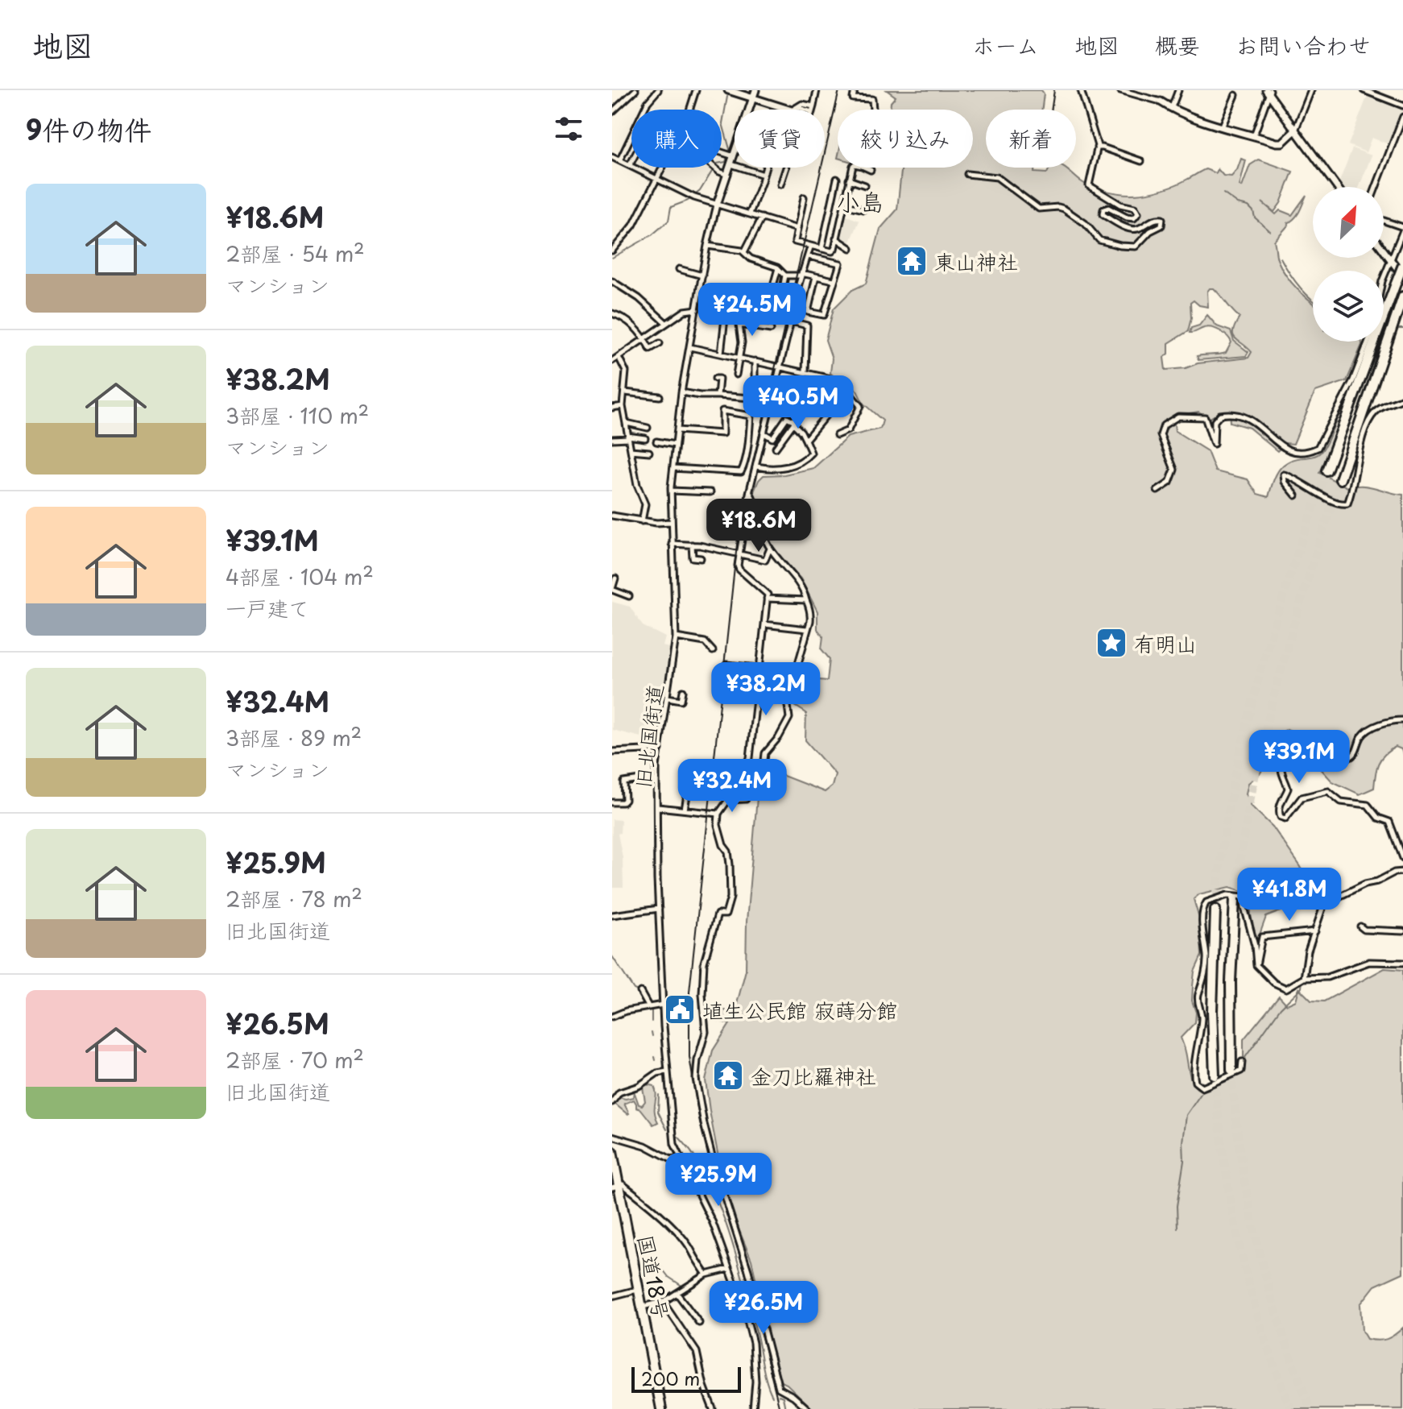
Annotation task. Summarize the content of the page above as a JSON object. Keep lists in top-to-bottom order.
{
  "streets": {
    "highway": ["国道18号"],
    "street": ["旧北国街道"]
  },
  "districts": ["小島"],
  "places": {
    "temple": ["東山神社", "金刀比羅神社"],
    "place": ["有明山"],
    "public building": ["埴生公民館 寂蒔分館"]
  },
  "scale_bar": "200 m",
  "north": "top right",
  "page": {
    "header": "地図",
    "nav": [
      "ホーム",
      "地図",
      "概要",
      "お問い合わせ"
    ],
    "heading": "9件の物件",
    "chip": [
      "購入",
      "賃貸",
      "絞り込み",
      "新着"
    ],
    "list": [
      {
        "name": "¥18.6M",
        "note": "2部屋 · 54 m² · マンション"
      },
      {
        "name": "¥38.2M",
        "note": "3部屋 · 110 m² · マンション"
      },
      {
        "name": "¥39.1M",
        "note": "4部屋 · 104 m² · 一戸建て"
      },
      {
        "name": "¥32.4M",
        "note": "3部屋 · 89 m² · マンション"
      },
      {
        "name": "¥25.9M",
        "note": "2部屋 · 78 m² · 旧北国街道"
      },
      {
        "name": "¥26.5M",
        "note": "2部屋 · 70 m² · 旧北国街道"
      }
    ],
    "price": [
      "¥24.5M",
      "¥40.5M",
      "¥18.6M",
      "¥38.2M",
      "¥39.1M",
      "¥32.4M",
      "¥41.8M",
      "¥25.9M",
      "¥26.5M"
    ],
    "scale": "200 m"
  }
}
